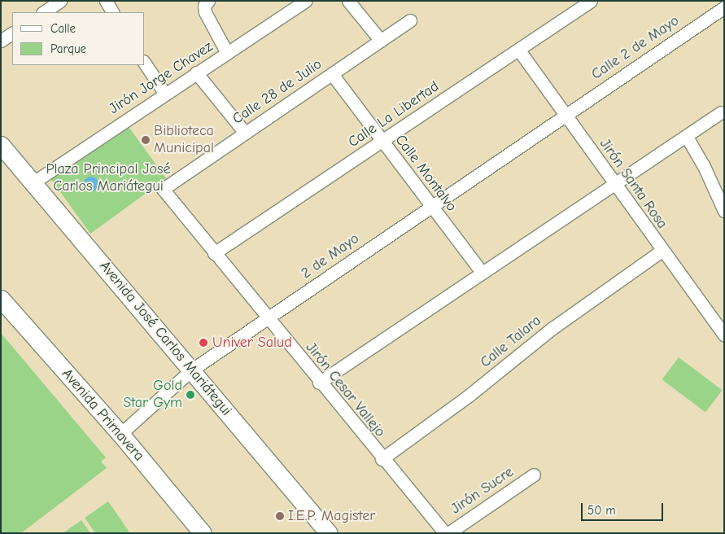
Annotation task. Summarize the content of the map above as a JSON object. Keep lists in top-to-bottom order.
{
  "streets": {
    "main road": ["Avenida José Carlos Mariátegui", "Avenida Primavera"],
    "street": [
      "Calle 2 de Mayo",
      "Jirón Jorge Chavez",
      "Calle 28 de Julio",
      "Calle La Libertad",
      "Calle Montalvo",
      "Jirón Santa Rosa",
      "2 de Mayo",
      "Calle Talara",
      "Jirón Cesar Vallejo",
      "Jirón Sucre"
    ]
  },
  "crossings": [
    ["Calle 2 de Mayo", "Jirón Santa Rosa"],
    ["Calle 2 de Mayo", "2 de Mayo"],
    ["Jirón Jorge Chavez", "Avenida José Carlos Mariátegui"],
    ["Calle 28 de Julio", "Calle Montalvo"],
    ["Calle 28 de Julio", "Jirón Cesar Vallejo"],
    ["Calle La Libertad", "Calle Montalvo"],
    ["Calle La Libertad", "Jirón Santa Rosa"],
    ["Calle La Libertad", "Jirón Cesar Vallejo"],
    ["Calle Montalvo", "2 de Mayo"],
    ["Jirón Santa Rosa", "2 de Mayo"],
    ["Jirón Santa Rosa", "Calle Talara"],
    ["2 de Mayo", "Avenida José Carlos Mariátegui"],
    ["2 de Mayo", "Jirón Cesar Vallejo"],
    ["2 de Mayo", "Avenida Primavera"],
    ["Calle Talara", "Jirón Cesar Vallejo"]
  ],
  "parks": ["Plaza Principal José Carlos Mariátegui"],
  "places": [
    "Biblioteca Municipal",
    "Univer Salud",
    "Gold Star Gym",
    "I.E.P. Magister"
  ],
  "legend": ["Calle", "Parque"],
  "scale_bar": "50 m"
}
